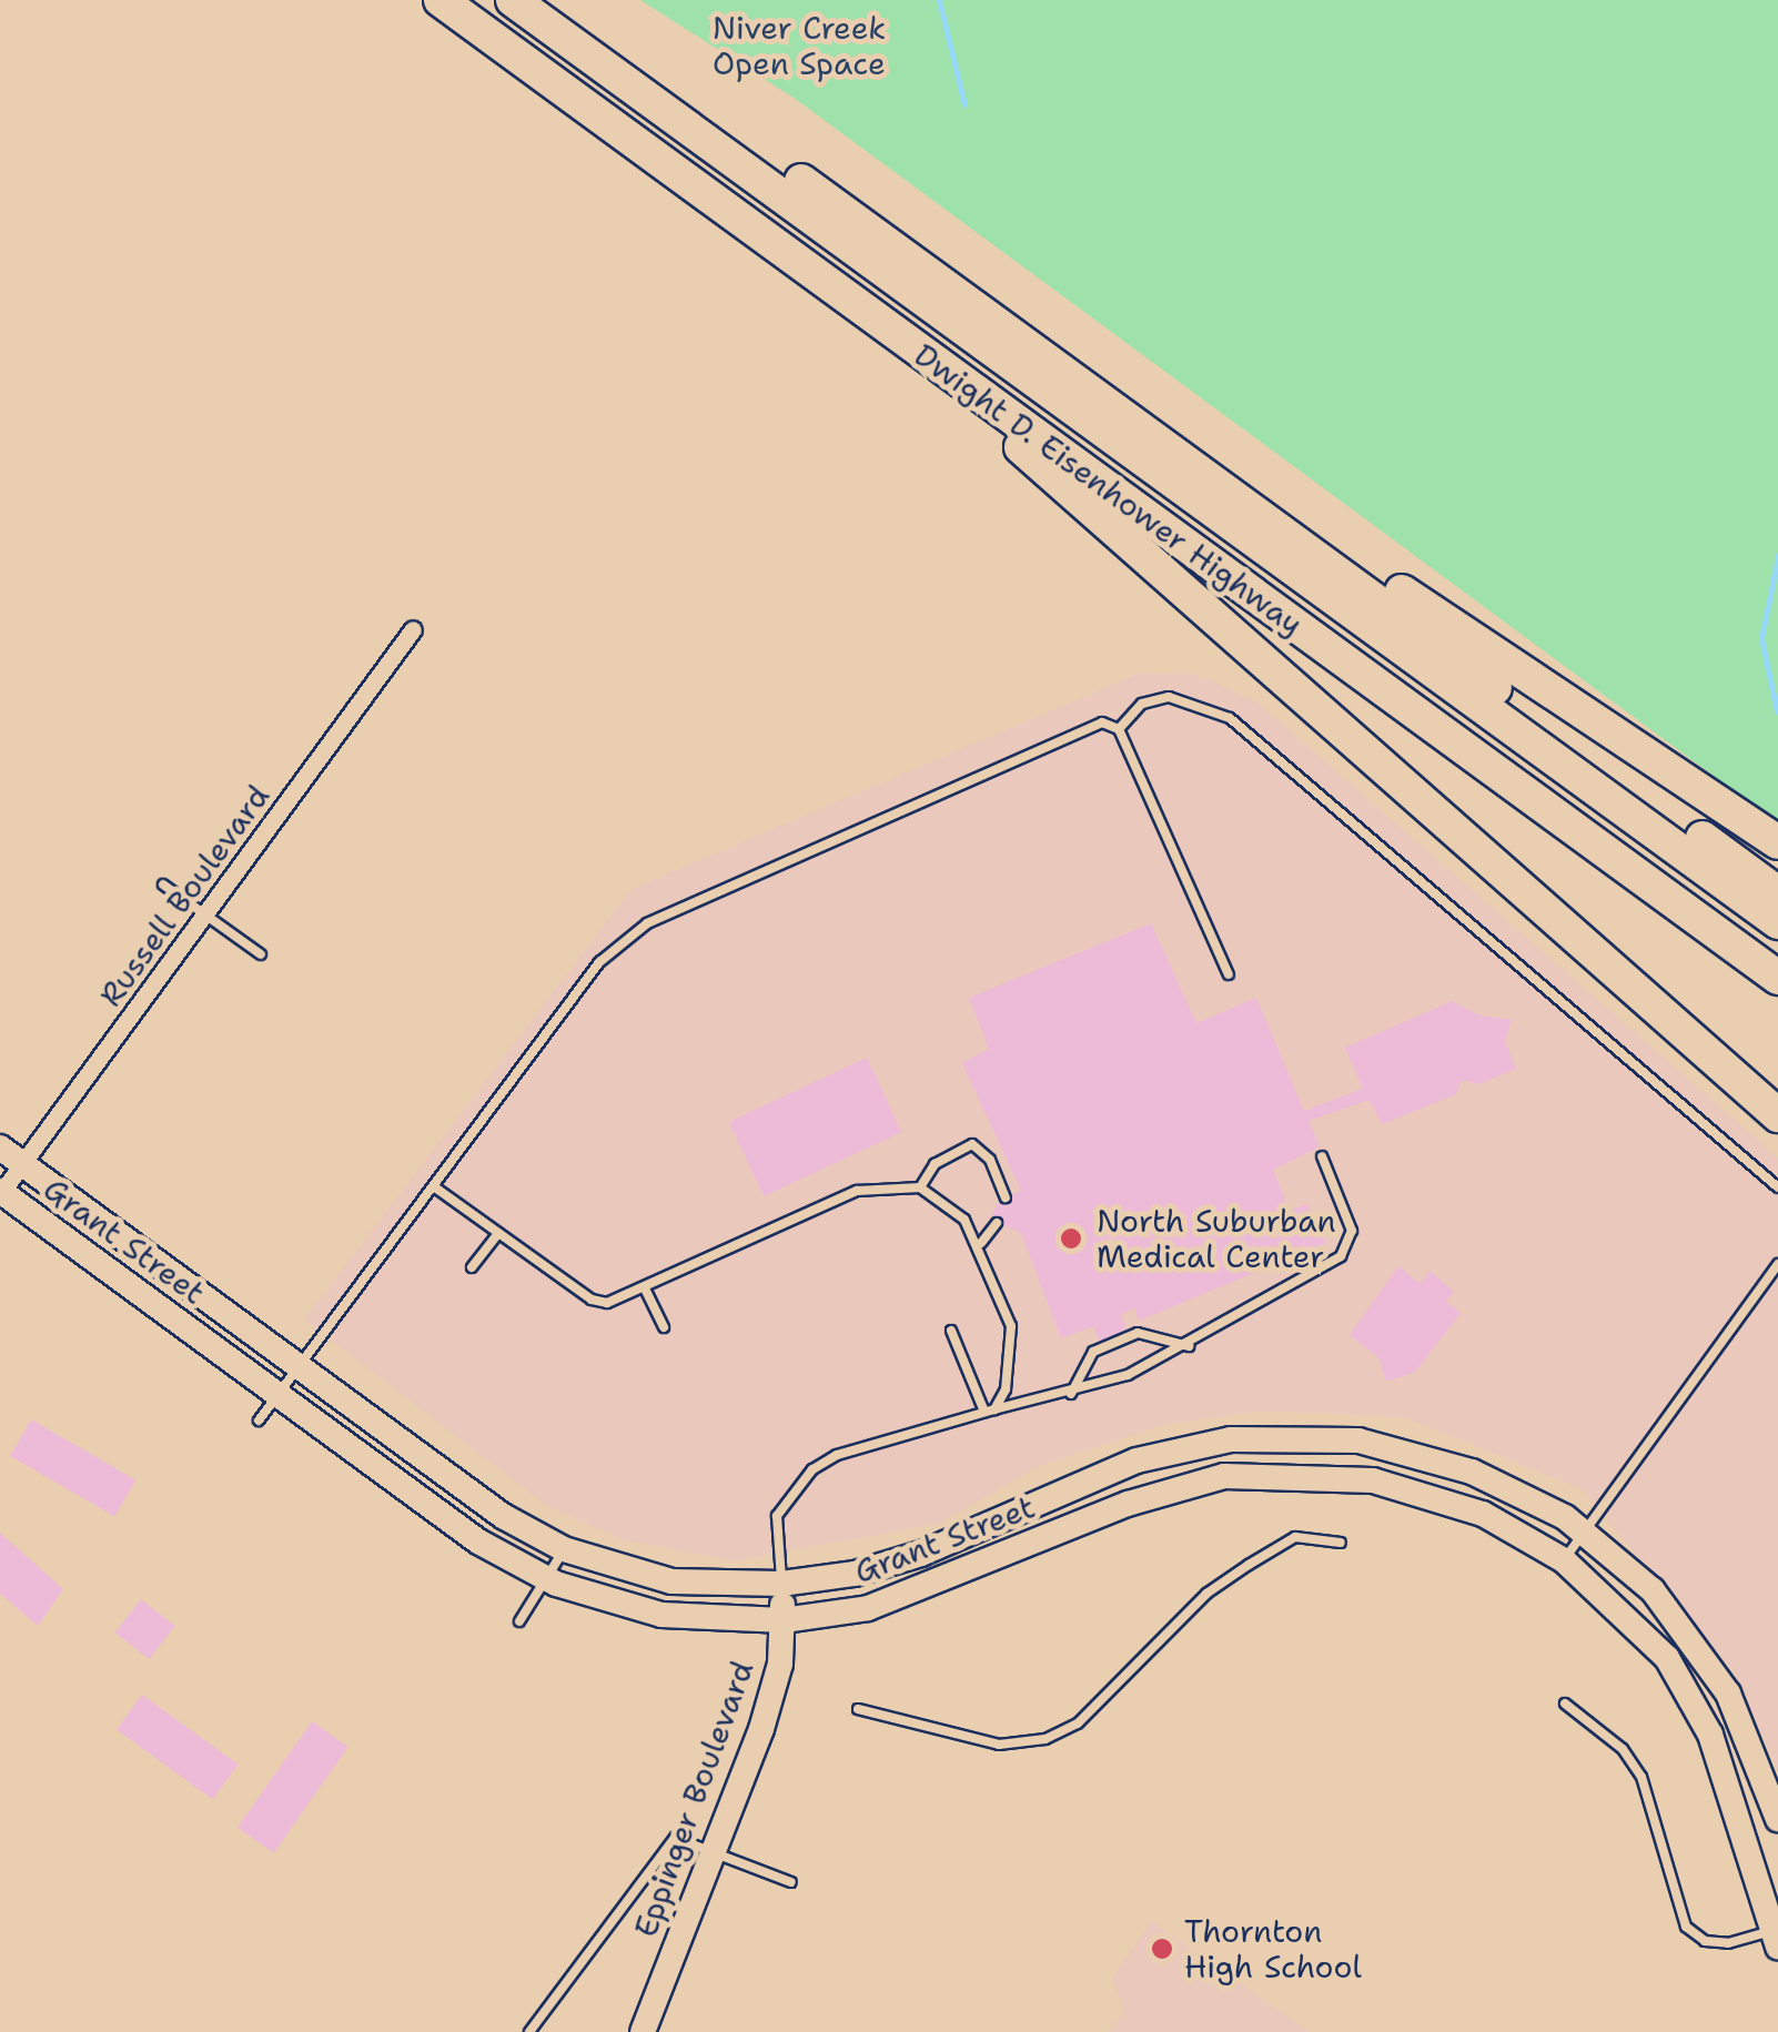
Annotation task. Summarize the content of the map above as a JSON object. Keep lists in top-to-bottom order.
{
  "streets": {
    "highway": ["Dwight D. Eisenhower Highway"],
    "street": ["Russell Boulevard", "Grant Street", "Eppinger Boulevard"]
  },
  "crossings": [
    ["Russell Boulevard", "Grant Street"],
    ["Grant Street", "Eppinger Boulevard"]
  ],
  "parks": ["Niver Creek Open Space"],
  "places": ["North Suburban Medical Center", "Thornton High School"]
}
